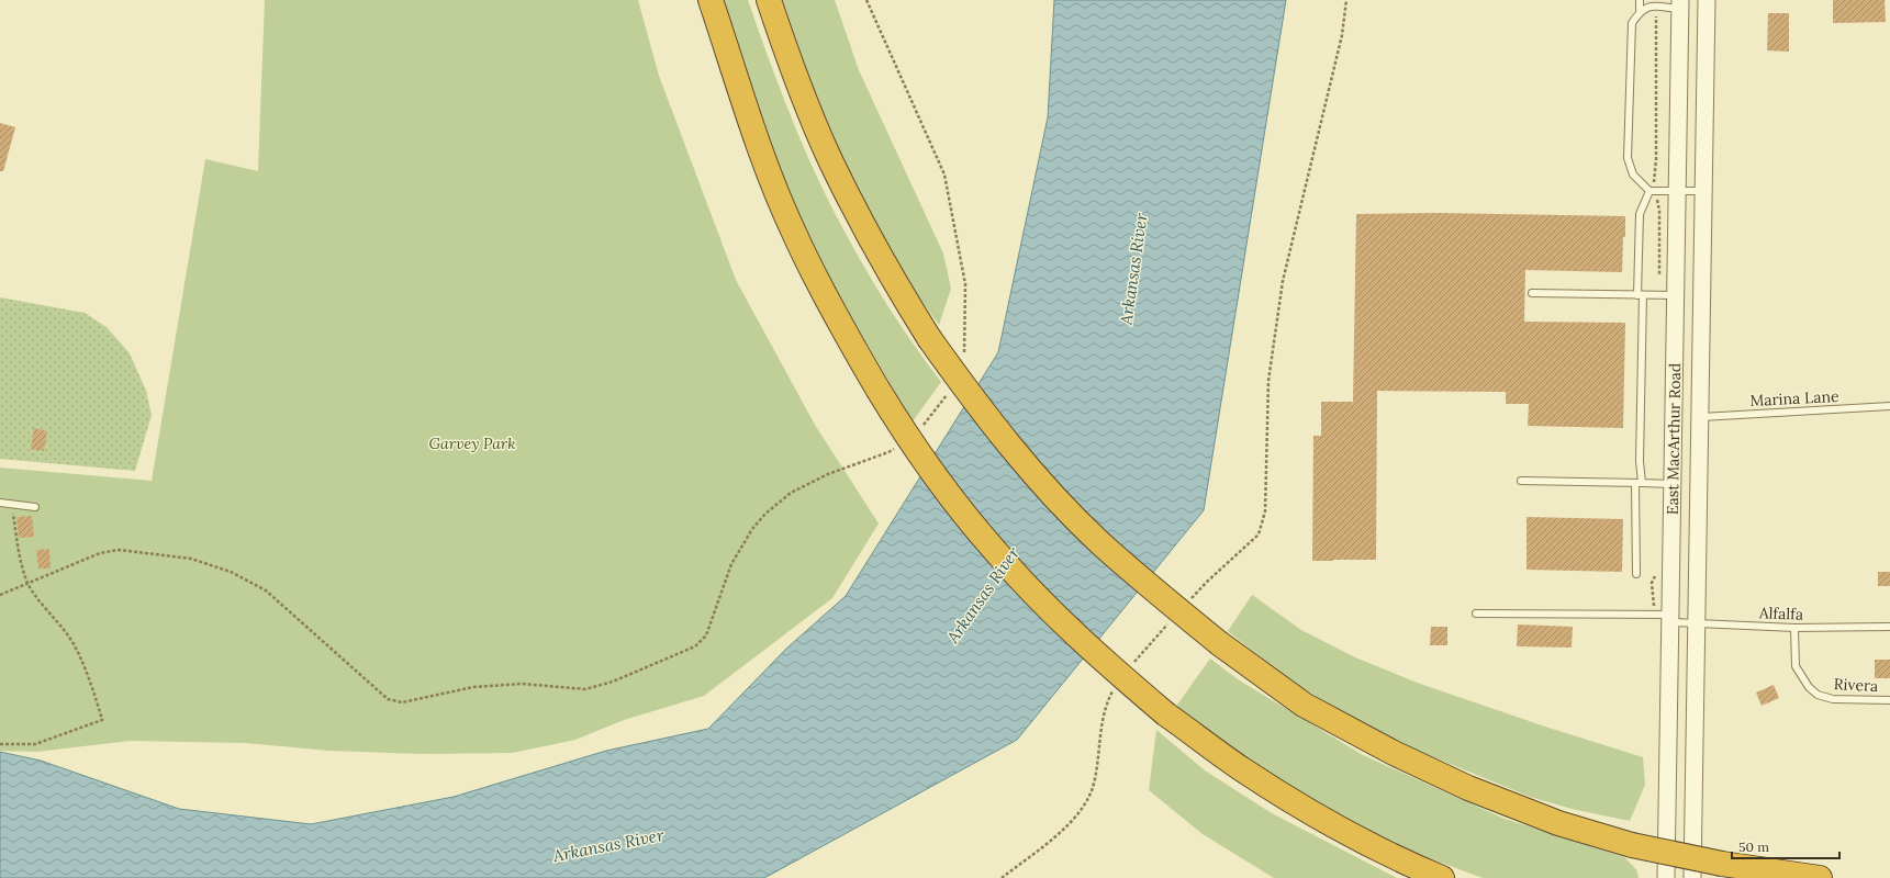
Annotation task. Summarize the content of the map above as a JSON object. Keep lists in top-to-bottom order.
{
  "streets": {
    "street": ["East MacArthur Road"],
    "lane": ["Marina Lane", "Alfalfa", "Rivera"]
  },
  "crossings": [
    ["Marina Lane", "East MacArthur Road"],
    ["East MacArthur Road", "Alfalfa"],
    ["Alfalfa", "Rivera"]
  ],
  "water": ["Arkansas River"],
  "parks": ["Garvey Park"],
  "scale_bar": "50 m"
}
